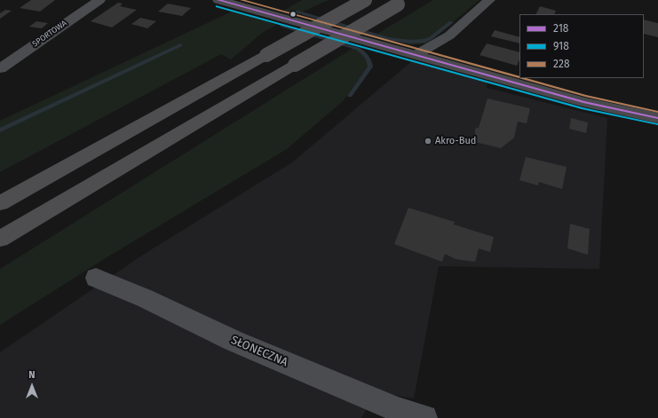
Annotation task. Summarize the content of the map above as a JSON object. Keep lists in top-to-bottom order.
{
  "streets": {
    "street": ["SPORTOWA", "SŁONECZNA"]
  },
  "places": ["Akro-Bud"],
  "lines": ["transit line 218", "transit line 228", "transit line 918"],
  "legend": ["218", "918", "228"],
  "north": "top"
}
